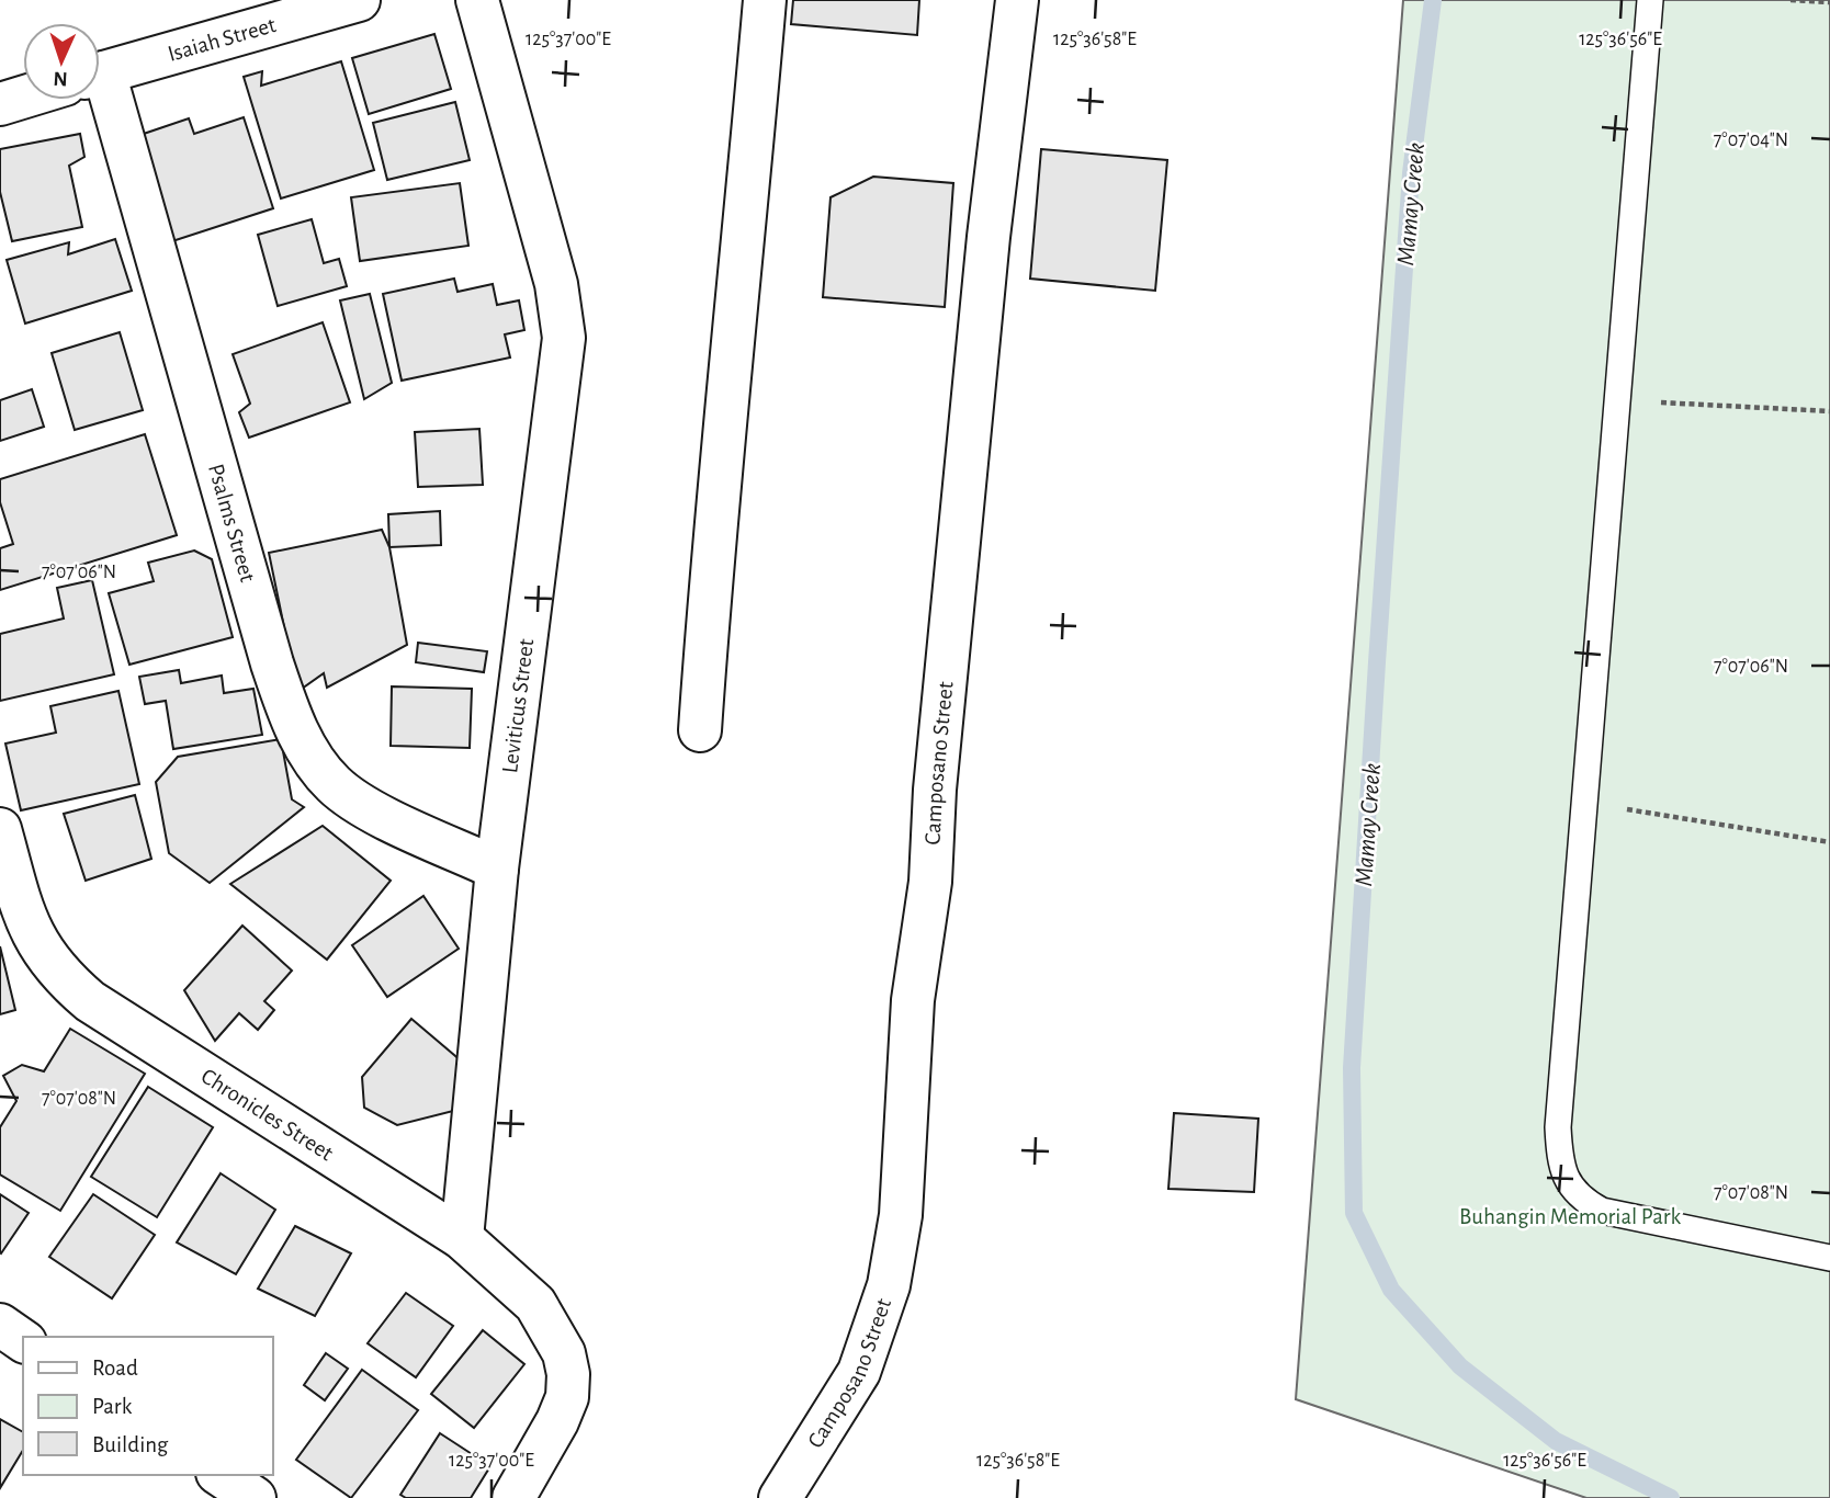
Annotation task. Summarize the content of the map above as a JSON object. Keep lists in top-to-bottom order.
{
  "streets": {
    "street": [
      "Isaiah Street",
      "Psalms Street",
      "Leviticus Street",
      "Camposano Street",
      "Chronicles Street"
    ]
  },
  "crossings": [
    ["Psalms Street", "Leviticus Street"],
    ["Leviticus Street", "Chronicles Street"]
  ],
  "water": ["Mamay Creek"],
  "parks": ["Buhangin Memorial Park"],
  "legend": ["Road", "Park", "Building"],
  "north": "bottom",
  "coordinates": [
    "125°37'00\"E",
    "125°36'58\"E",
    "125°36'56\"E",
    "7°07'04\"N",
    "7°07'06\"N",
    "7°07'08\"N"
  ]
}
